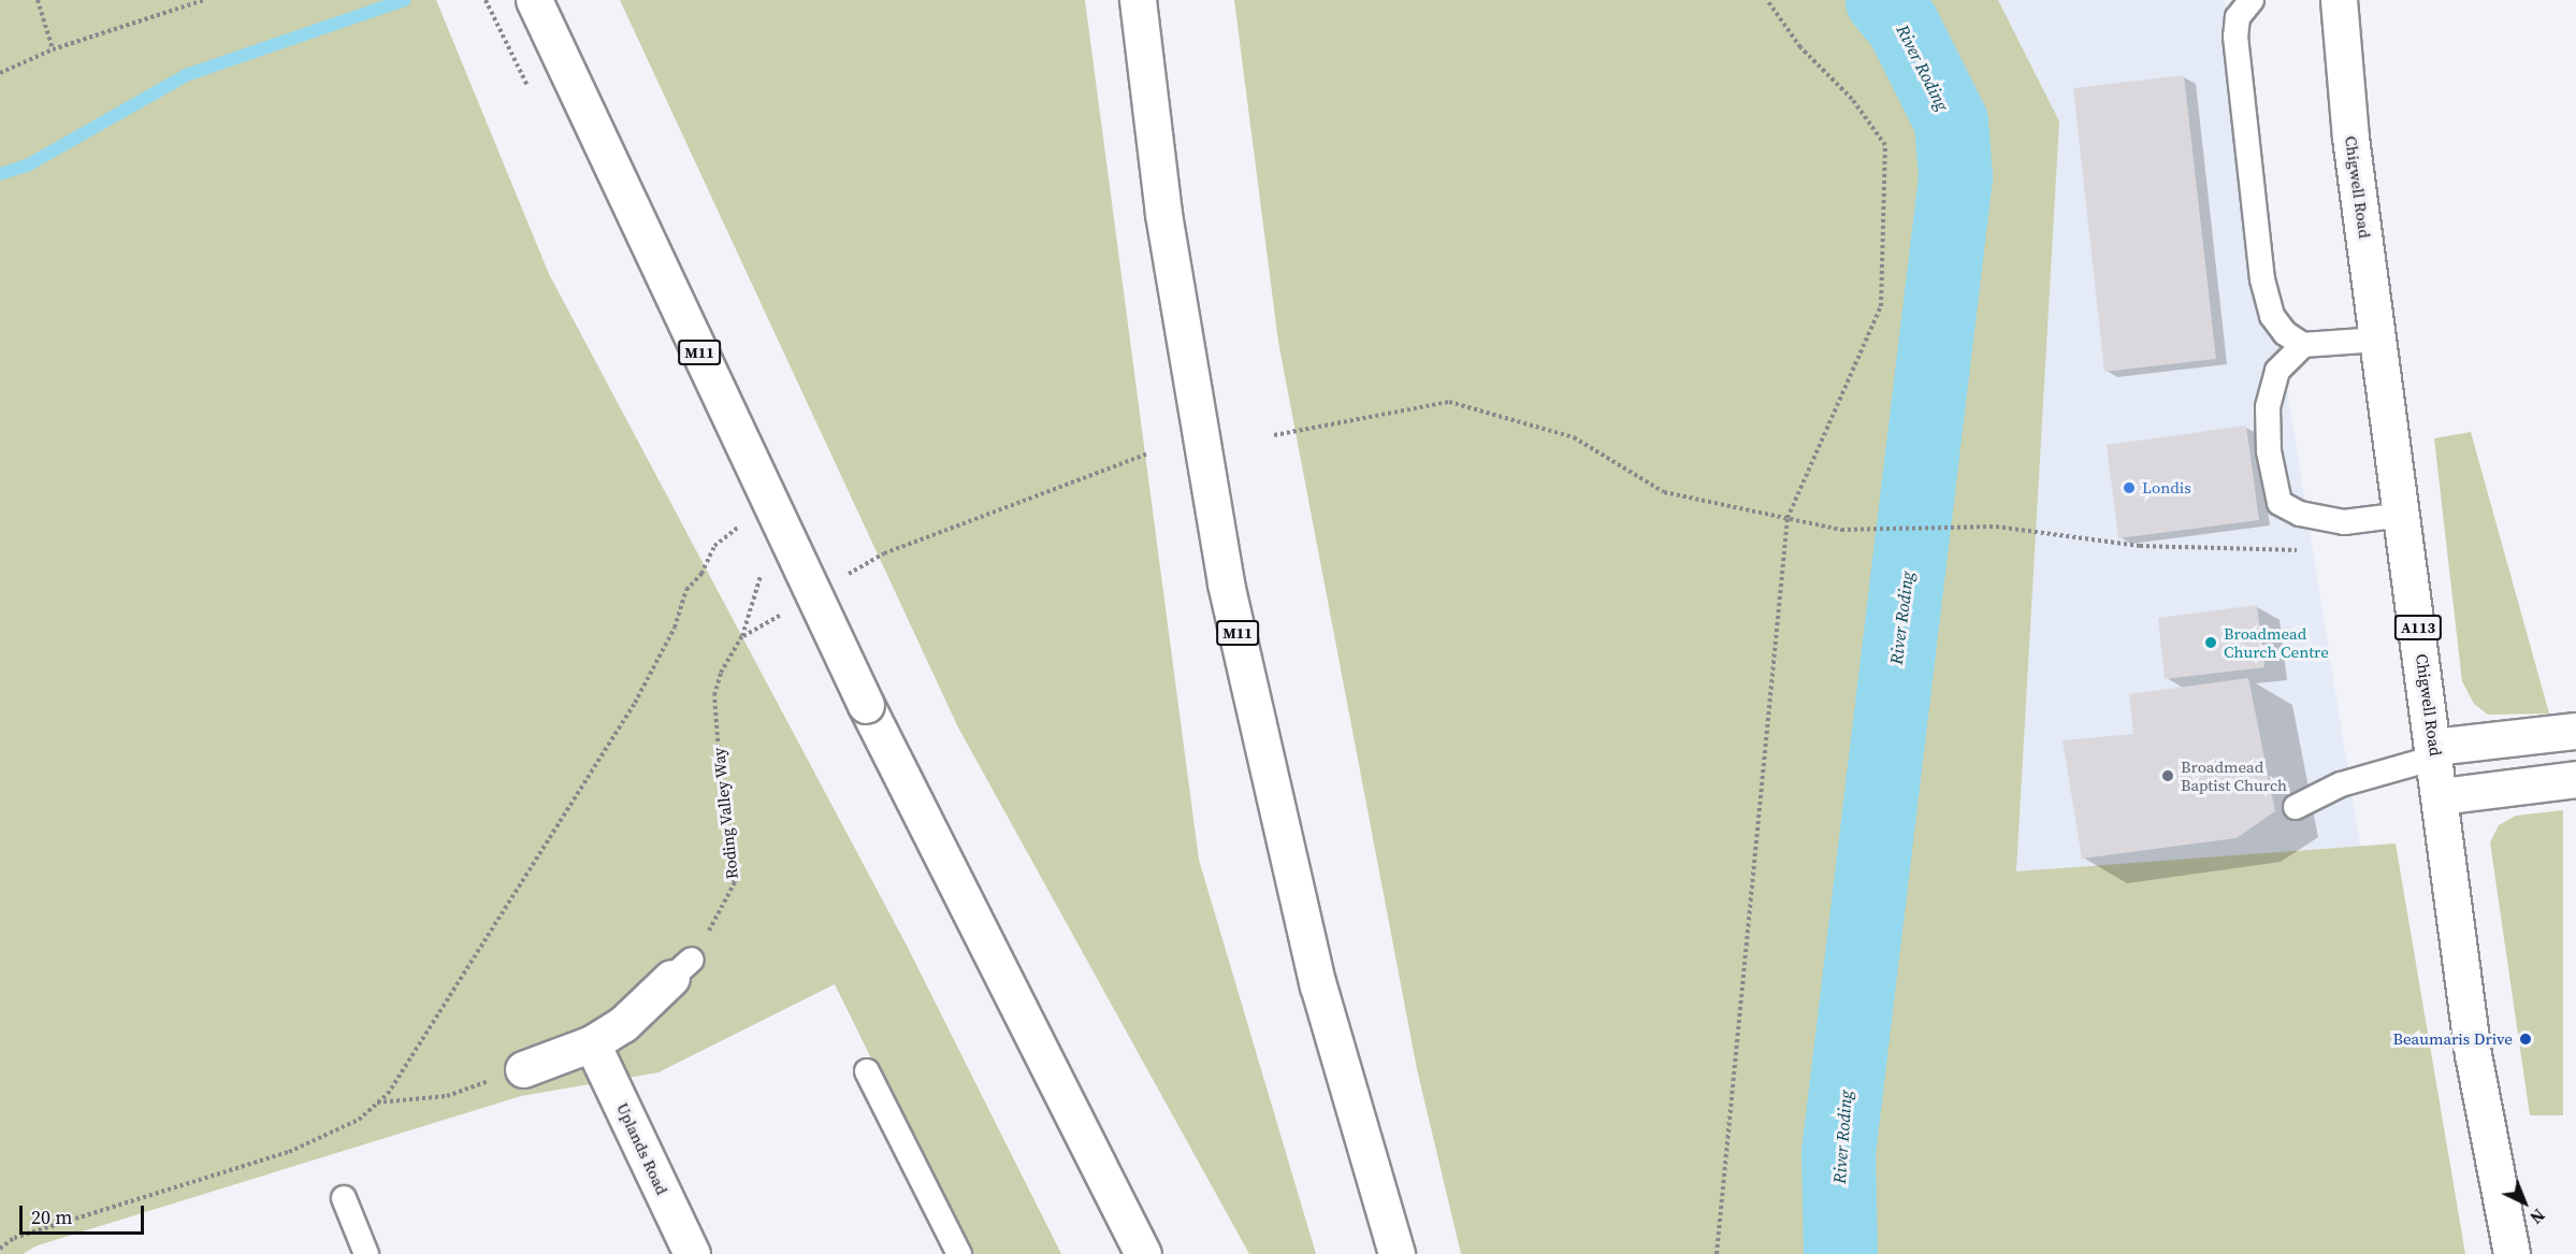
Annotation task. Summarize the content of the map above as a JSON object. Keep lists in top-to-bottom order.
{
  "streets": {
    "main road": [
      "Chigwell Road",
      "M11",
      "A113",
      "Uplands Road"
    ],
    "path": ["Roding Valley Way"]
  },
  "water": ["River Roding"],
  "places": [
    "Londis",
    "Broadmead Church Centre",
    "Broadmead Baptist Church",
    "Beaumaris Drive"
  ],
  "scale_bar": "20 m",
  "north": "bottom right"
}
